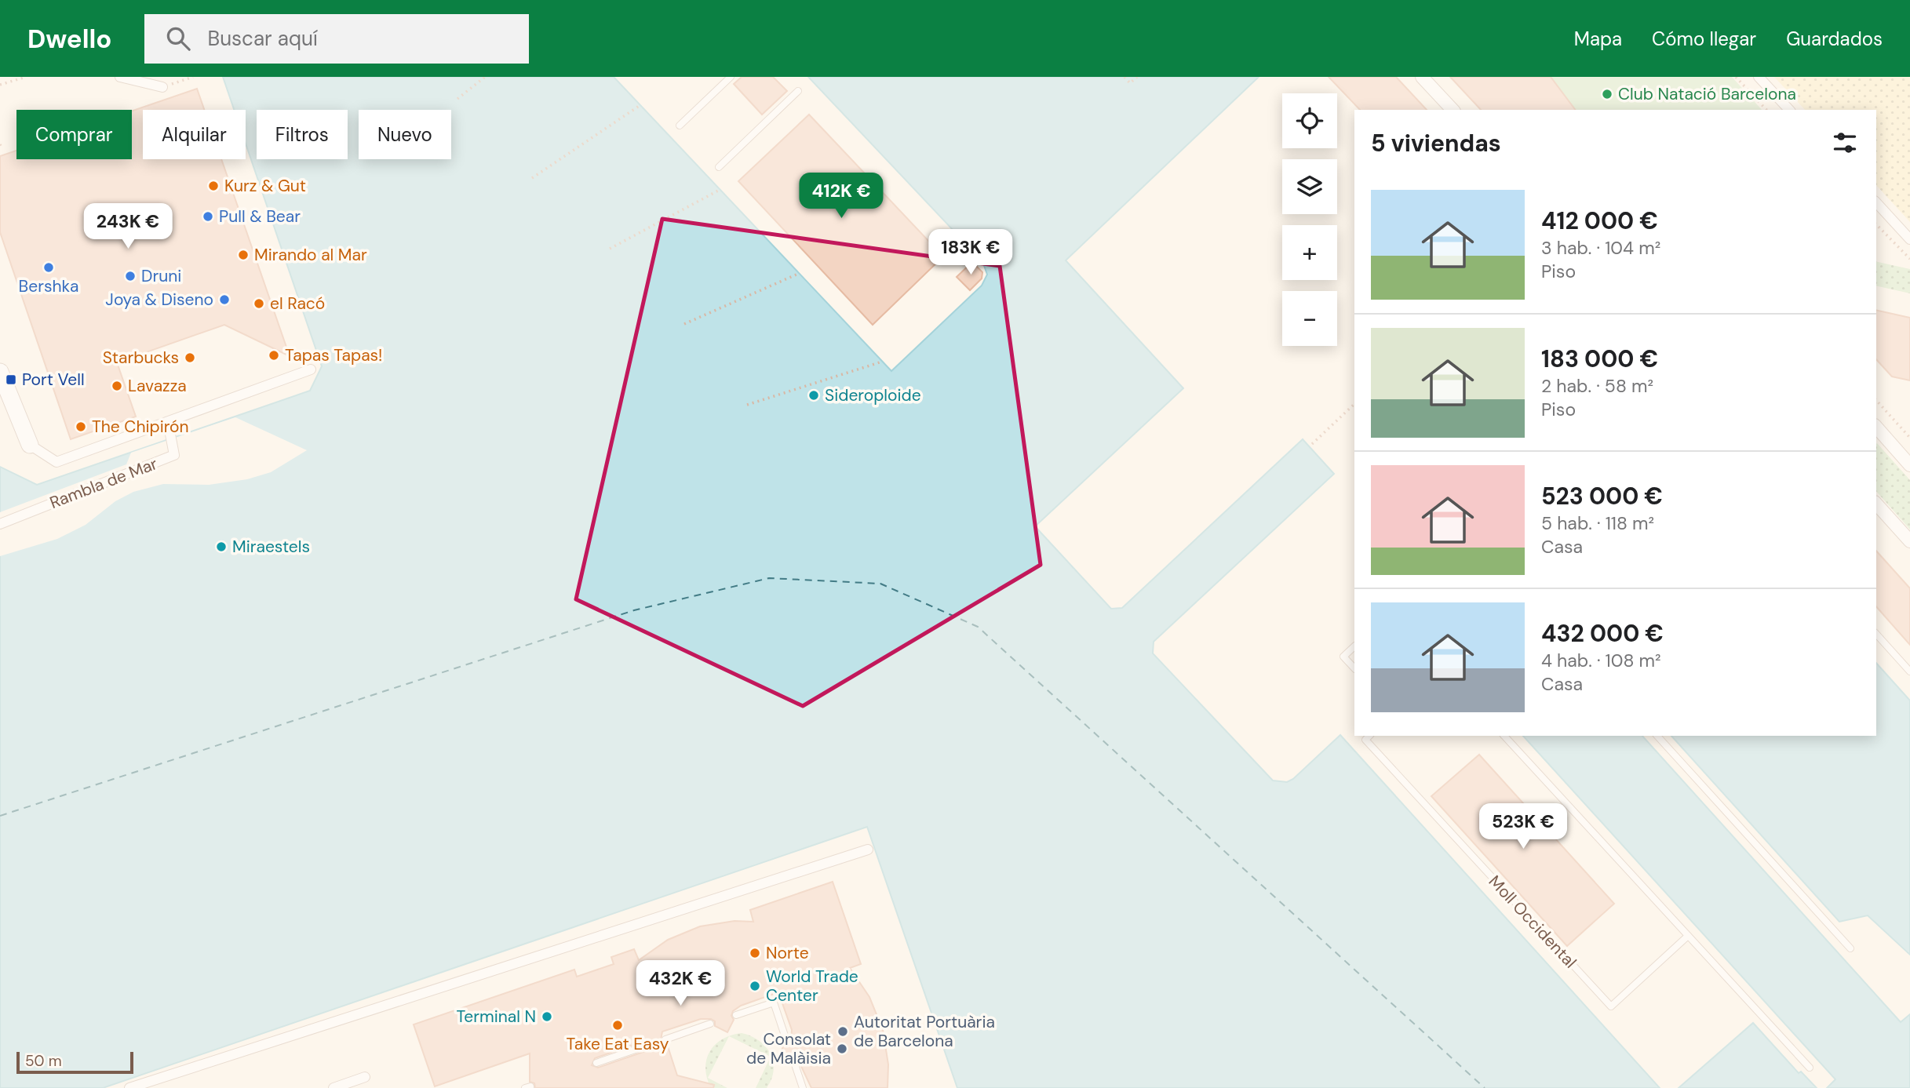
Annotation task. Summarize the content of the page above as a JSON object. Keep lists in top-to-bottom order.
{
  "streets": {
    "street": ["Rambla de Mar"],
    "lane": ["Moll Occidental"]
  },
  "places": {
    "other": [
      "Club Natació Barcelona",
      "Kurz & Gut",
      "Pull & Bear",
      "Mirando al Mar",
      "Bershka",
      "Druni",
      "Joya & Diseno",
      "el Racó",
      "Tapas Tapas!",
      "Starbucks",
      "Lavazza",
      "Sideroploide",
      "The Chipirón",
      "Miraestels",
      "Norte",
      "World Trade Center",
      "Terminal N",
      "Take Eat Easy",
      "Autoritat Portuària de Barcelona",
      "Consolat de Malàisia"
    ],
    "transit": ["Port Vell"]
  },
  "scale_bar": "50 m",
  "page": {
    "header": "Dwello",
    "search": "Buscar aquí",
    "nav": ["Mapa", "Cómo llegar", "Guardados"],
    "map_buttons": ["+", "−"],
    "chip": [
      "Comprar",
      "Alquilar",
      "Filtros",
      "Nuevo"
    ],
    "heading": "5 viviendas",
    "price": [
      "412K €",
      "243K €",
      "183K €",
      "523K €",
      "432K €"
    ],
    "list": [
      {
        "name": "412 000 €",
        "note": "3 hab. · 104 m² · Piso"
      },
      {
        "name": "183 000 €",
        "note": "2 hab. · 58 m² · Piso"
      },
      {
        "name": "523 000 €",
        "note": "5 hab. · 118 m² · Casa"
      },
      {
        "name": "432 000 €",
        "note": "4 hab. · 108 m² · Casa"
      }
    ],
    "scale": "50 m"
  }
}
